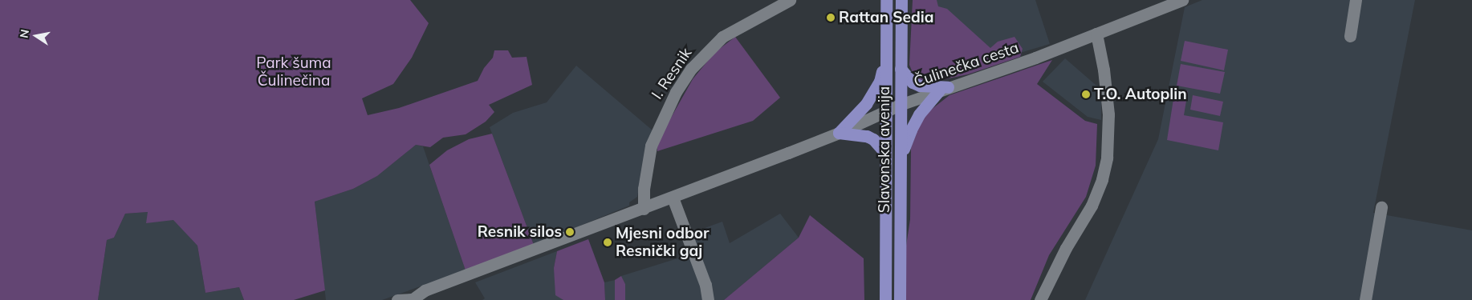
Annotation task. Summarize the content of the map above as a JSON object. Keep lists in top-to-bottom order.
{
  "streets": {
    "main road": ["Slavonska avenija"],
    "street": ["Čulinečka cesta", "I. Resnik"]
  },
  "crossings": [
    ["Čulinečka cesta", "I. Resnik"],
    ["Čulinečka cesta", "Slavonska avenija"]
  ],
  "parks": ["Park šuma Čulinečina"],
  "places": [
    "Rattan Sedia",
    "T.O. Autoplin",
    "Resnik silos",
    "Mjesni odbor Resnički gaj"
  ],
  "north": "left"
}
